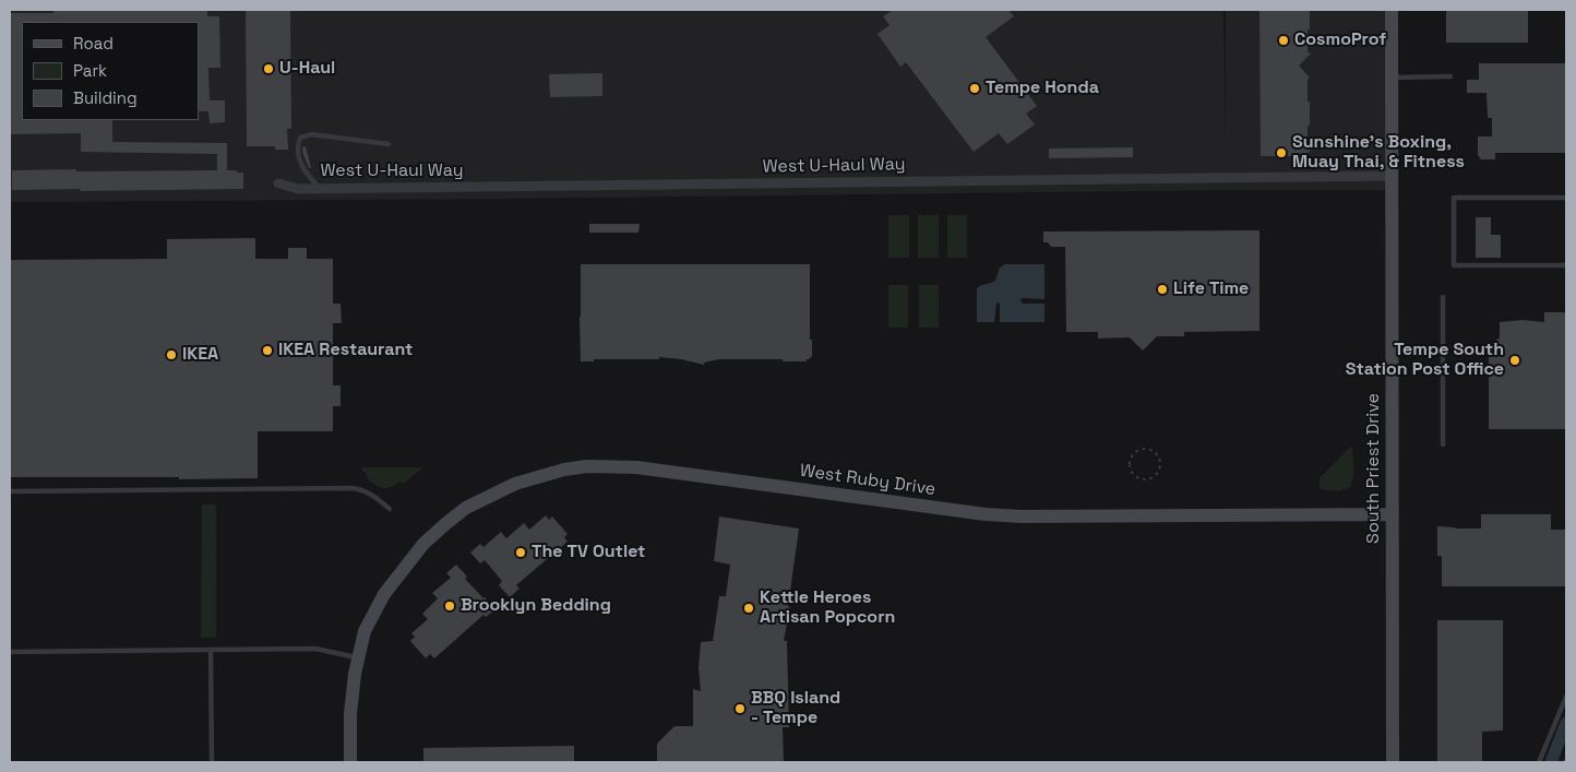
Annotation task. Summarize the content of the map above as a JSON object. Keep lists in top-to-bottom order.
{
  "streets": {
    "street": ["West U-Haul Way", "South Priest Drive", "West Ruby Drive"]
  },
  "crossings": [
    ["West U-Haul Way", "South Priest Drive"],
    ["South Priest Drive", "West Ruby Drive"]
  ],
  "places": [
    "CosmoProf",
    "U-Haul",
    "Tempe Honda",
    "Sunshine's Boxing, Muay Thai, & Fitness",
    "Life Time",
    "IKEA Restaurant",
    "IKEA",
    "Tempe South Station Post Office",
    "The TV Outlet",
    "Brooklyn Bedding",
    "Kettle Heroes Artisan Popcorn",
    "BBQ Island - Tempe"
  ],
  "legend": ["Road", "Park", "Building"]
}
